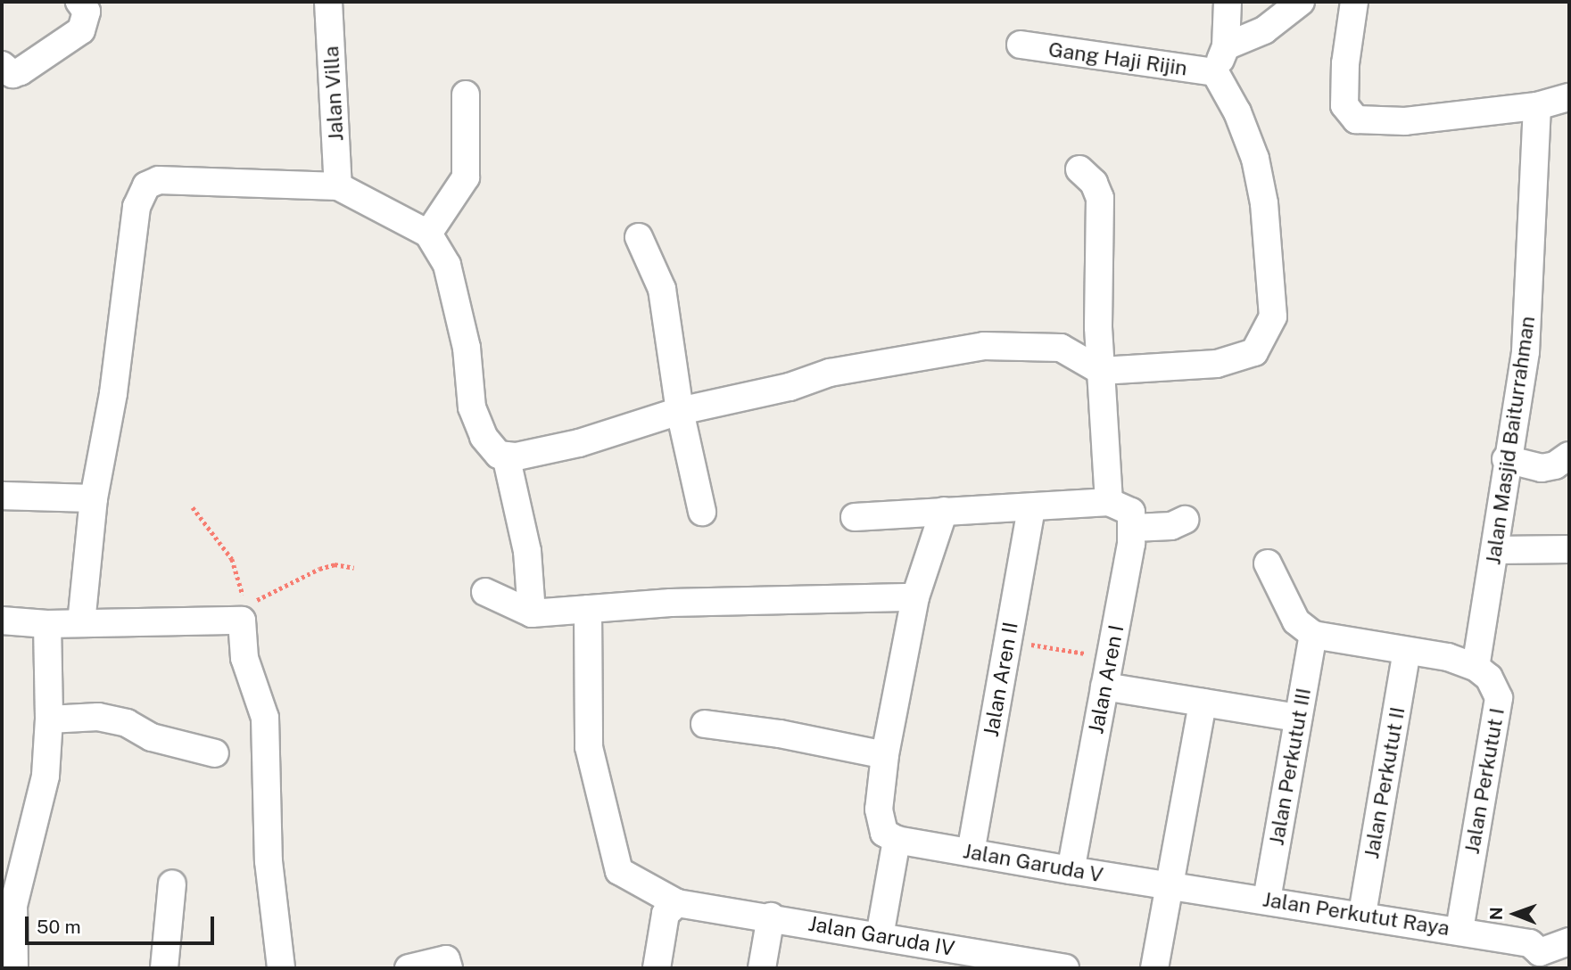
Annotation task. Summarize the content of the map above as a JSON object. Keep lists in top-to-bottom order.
{
  "streets": {
    "street": [
      "Gang Haji Rijin",
      "Jalan Villa",
      "Jalan Masjid Baiturrahman",
      "Jalan Aren II",
      "Jalan Aren I",
      "Jalan Perkutut III",
      "Jalan Perkutut I",
      "Jalan Perkutut II",
      "Jalan Garuda V",
      "Jalan Perkutut Raya",
      "Jalan Garuda IV"
    ]
  },
  "crossings": [
    ["Jalan Masjid Baiturrahman", "Jalan Perkutut I"],
    ["Jalan Aren II", "Jalan Garuda V"],
    ["Jalan Aren I", "Jalan Garuda V"],
    ["Jalan Perkutut III", "Jalan Perkutut Raya"],
    ["Jalan Perkutut I", "Jalan Perkutut Raya"],
    ["Jalan Perkutut II", "Jalan Perkutut Raya"],
    ["Jalan Garuda V", "Jalan Perkutut Raya"]
  ],
  "scale_bar": "50 m",
  "north": "left"
}
